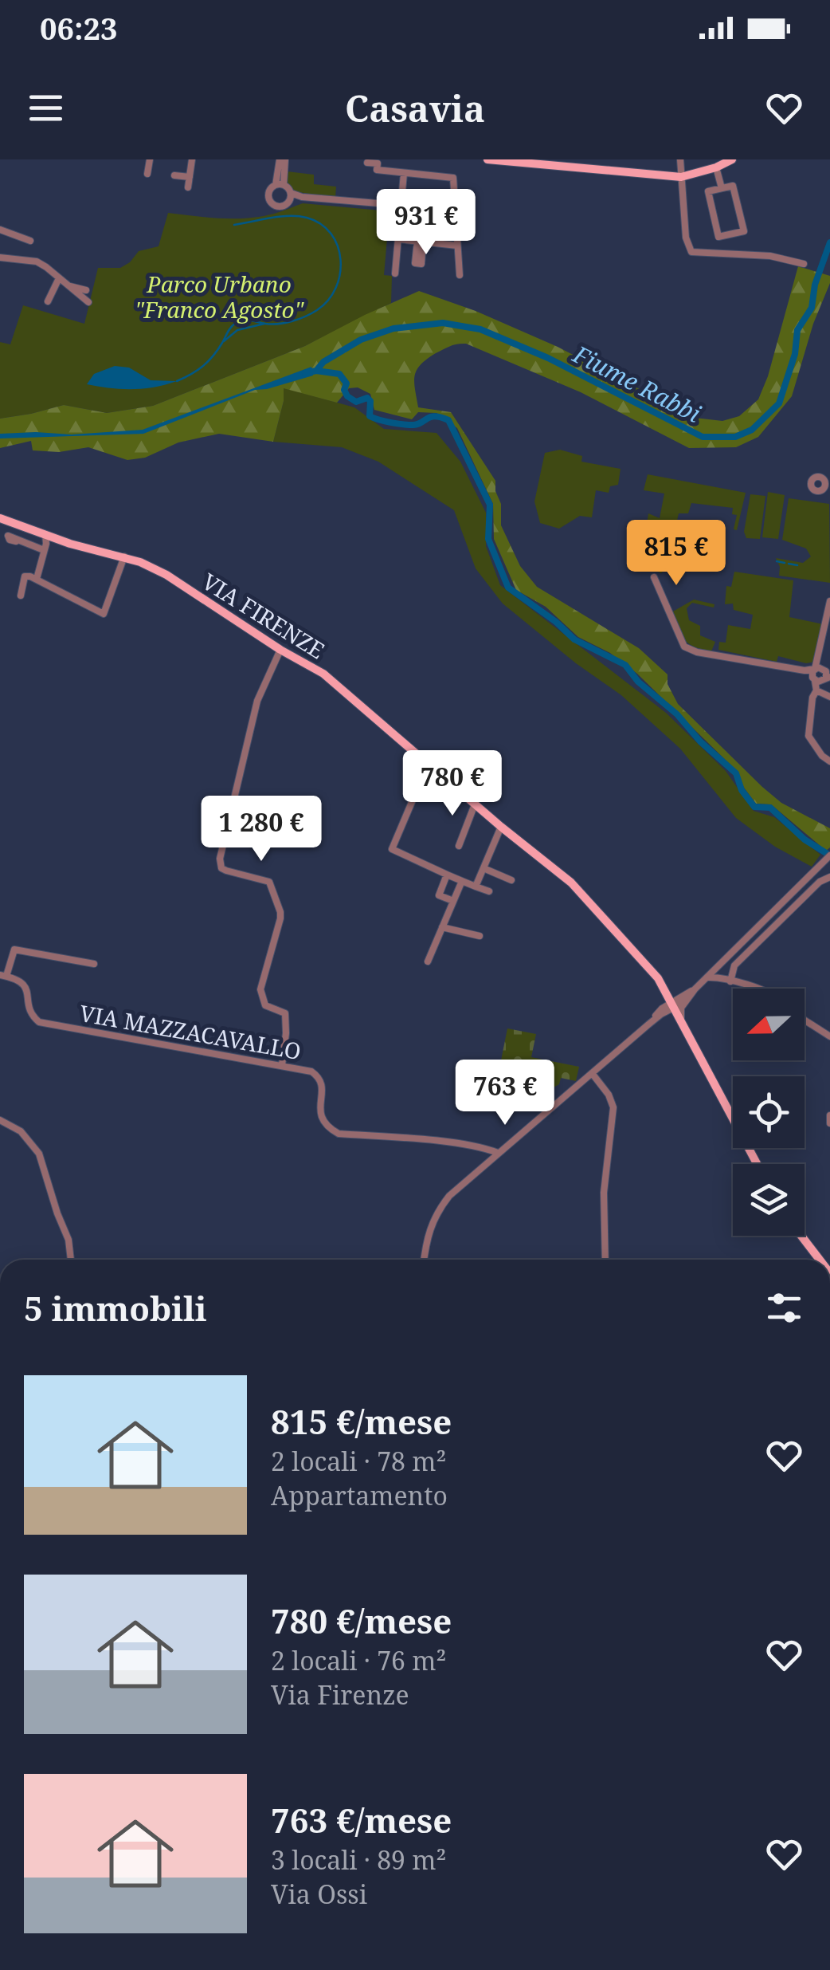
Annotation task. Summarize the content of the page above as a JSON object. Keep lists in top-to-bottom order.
{
  "streets": {
    "main road": ["VIA FIRENZE"],
    "street": ["VIA MAZZACAVALLO"]
  },
  "water": ["Fiume Rabbi"],
  "parks": ["Parco Urbano \"Franco Agosto\""],
  "north": "left",
  "page": {
    "status": "06:23",
    "header": "Casavia",
    "price": [
      "931 €",
      "815 €",
      "780 €",
      "1 280 €",
      "763 €"
    ],
    "heading": "5 immobili",
    "list": [
      {
        "name": "815 €/mese",
        "note": "2 locali · 78 m² · Appartamento"
      },
      {
        "name": "780 €/mese",
        "note": "2 locali · 76 m² · Via Firenze"
      },
      {
        "name": "763 €/mese",
        "note": "3 locali · 89 m² · Via Ossi"
      }
    ]
  }
}
